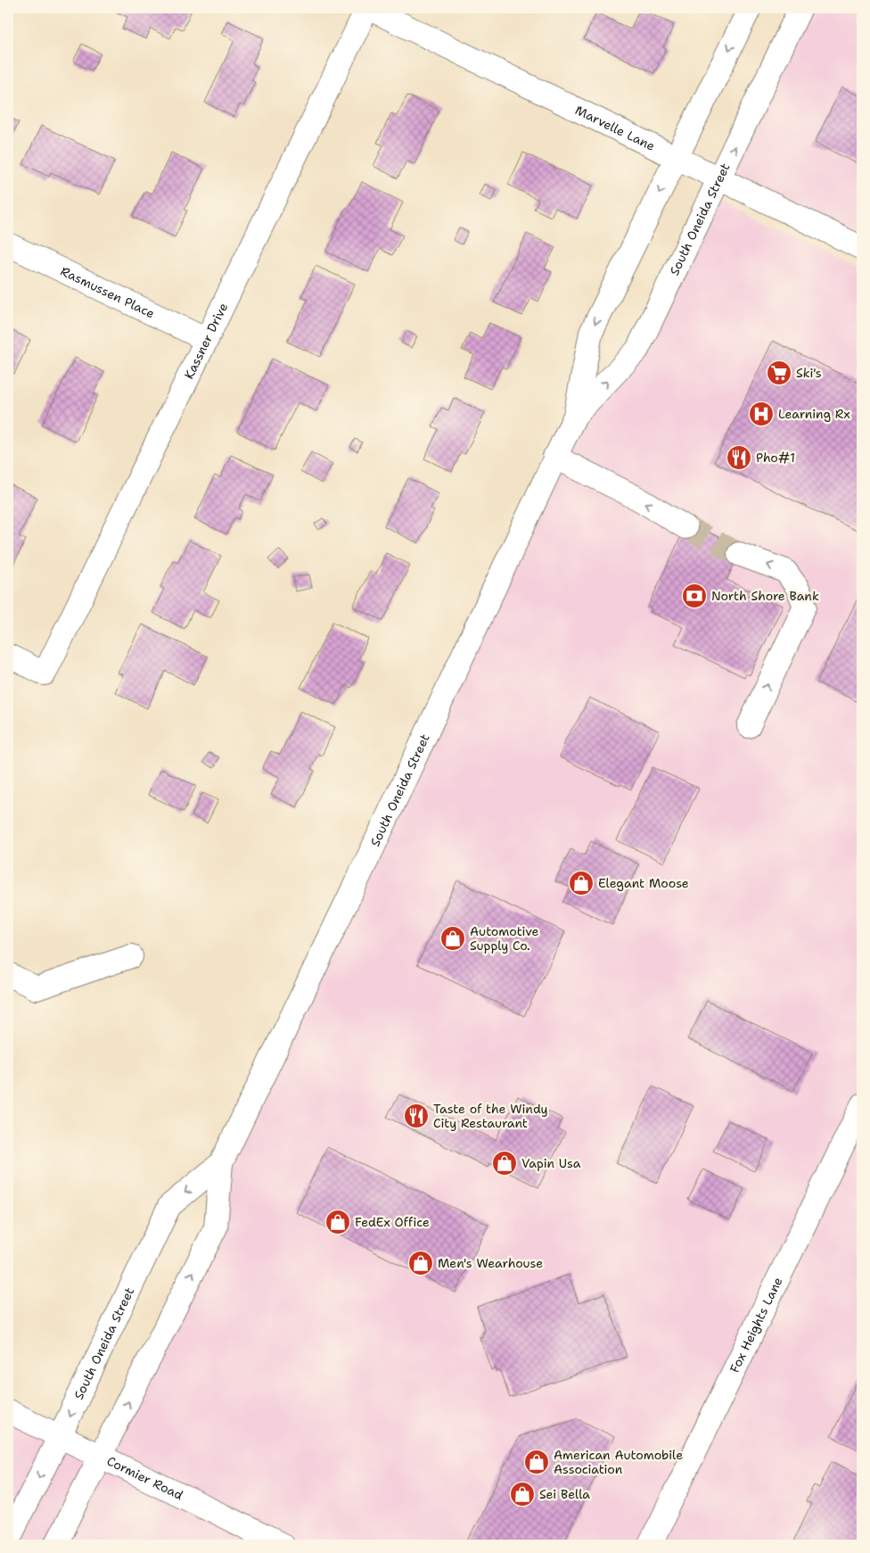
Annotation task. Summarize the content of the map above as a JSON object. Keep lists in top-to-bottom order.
{
  "streets": {
    "street": [
      "Marvelle Lane",
      "South Oneida Street",
      "Rasmussen Place",
      "Kassner Drive",
      "Fox Heights Lane",
      "Cormier Road"
    ]
  },
  "crossings": [
    ["Marvelle Lane", "South Oneida Street"],
    ["Marvelle Lane", "Kassner Drive"],
    ["South Oneida Street", "Cormier Road"],
    ["Rasmussen Place", "Kassner Drive"]
  ],
  "places": {
    "supermarket": ["Ski's"],
    "hospital": ["Learning Rx"],
    "restaurant": ["Pho#1", "Taste of the Windy City Restaurant"],
    "bank": ["North Shore Bank"],
    "shop": [
      "Elegant Moose",
      "Automotive Supply Co.",
      "Vapin Usa",
      "FedEx Office",
      "Men's Wearhouse",
      "American Automobile Association",
      "Sei Bella"
    ]
  }
}
